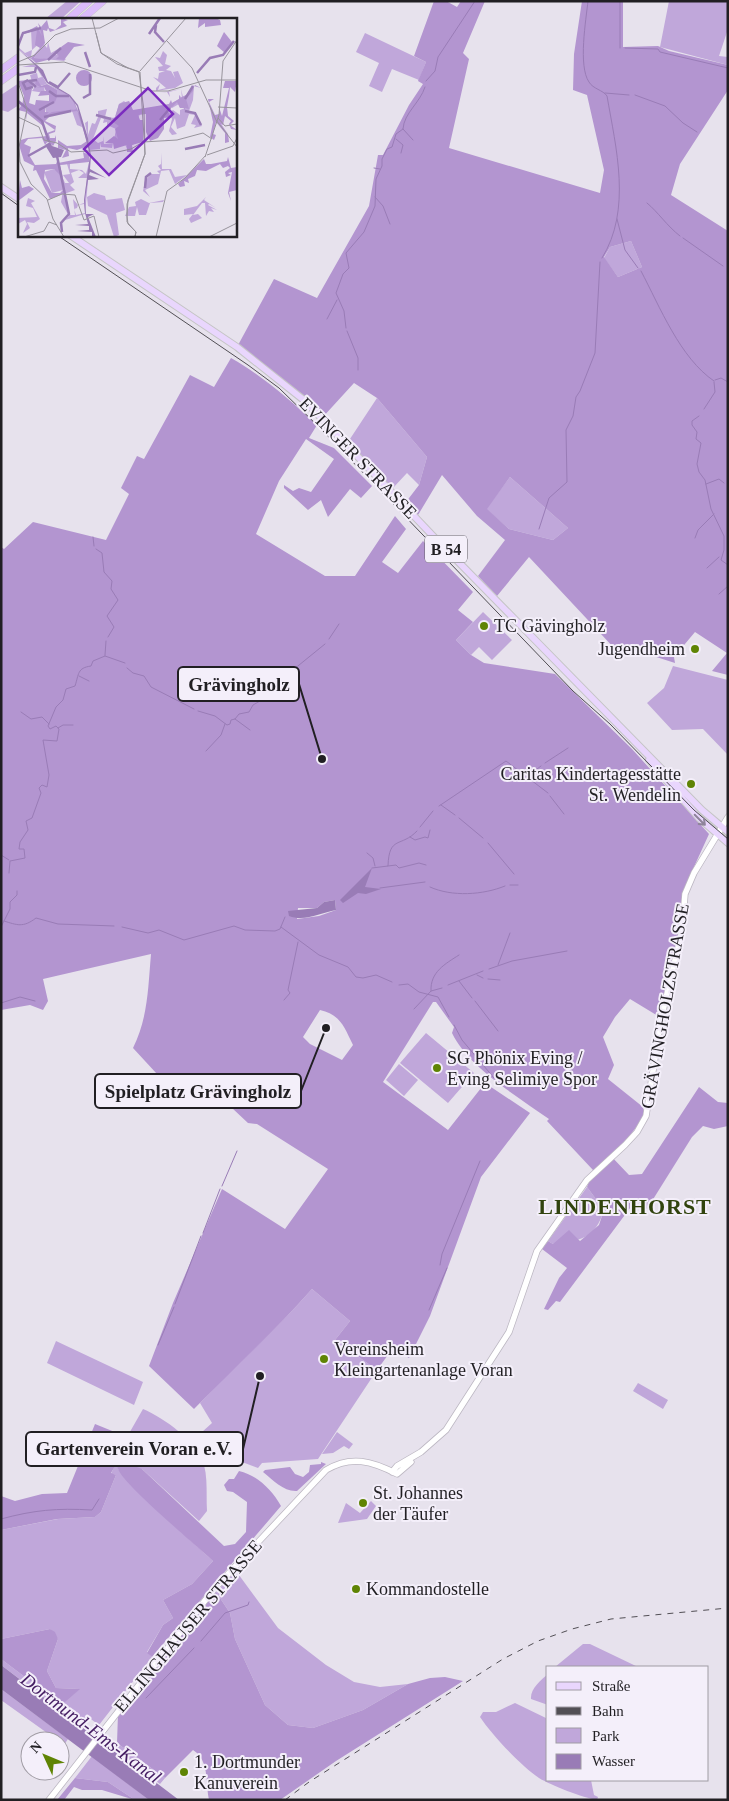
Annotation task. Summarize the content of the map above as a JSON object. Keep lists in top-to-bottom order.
{
  "streets": {
    "main road": [
      "EVINGER STRASSE",
      "B 54",
      "GRÄVINGHOLZSTRASSE",
      "ELLINGHAUSER STRASSE"
    ]
  },
  "crossings": [
    ["EVINGER STRASSE", "GRÄVINGHOLZSTRASSE"],
    ["GRÄVINGHOLZSTRASSE", "ELLINGHAUSER STRASSE"]
  ],
  "districts": ["LINDENHORST"],
  "water": ["Dortmund-Ems-Kanal"],
  "places": [
    "TC Gävingholz",
    "Jugendheim",
    "Grävingholz",
    "Caritas Kindertagesstätte St. Wendelin",
    "Spielplatz Grävingholz",
    "SG Phönix Eving / Eving Selimiye Spor",
    "Vereinsheim Kleingartenanlage Voran",
    "Gartenverein Voran e.V.",
    "St. Johannes der Täufer",
    "Kommandostelle",
    "1. Dortmunder Kanuverein"
  ],
  "legend": [
    "Straße",
    "Bahn",
    "Park",
    "Wasser"
  ],
  "north": "top left"
}
